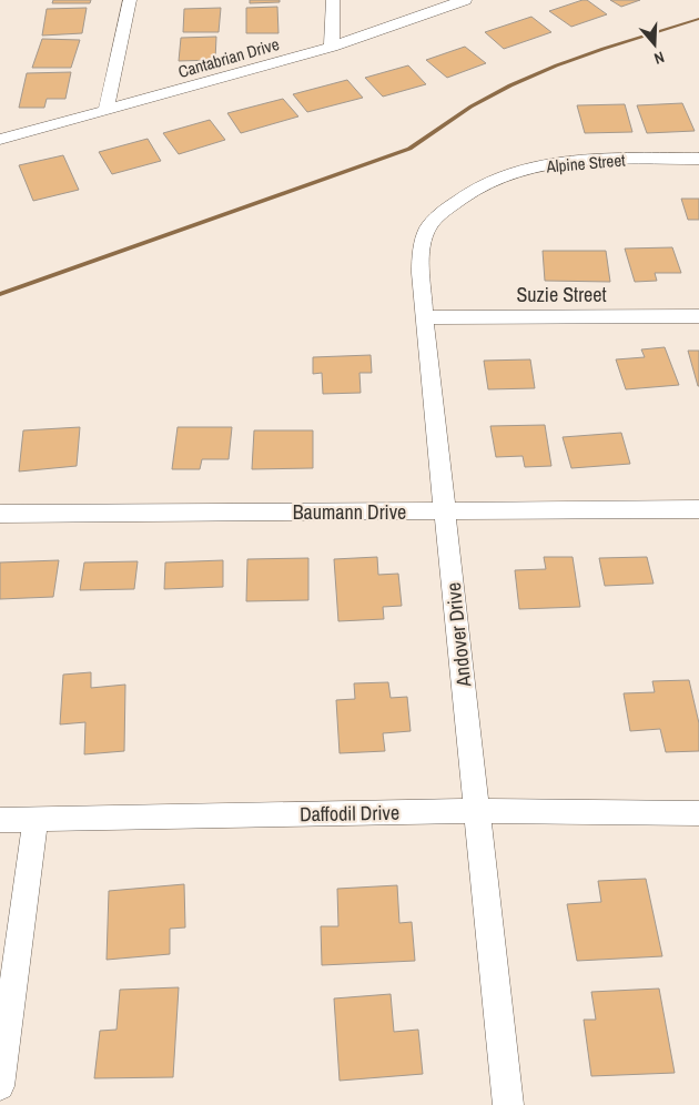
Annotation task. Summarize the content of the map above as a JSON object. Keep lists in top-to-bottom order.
{
  "streets": {
    "street": [
      "Cantabrian Drive",
      "Alpine Street",
      "Suzie Street",
      "Baumann Drive",
      "Andover Drive",
      "Daffodil Drive"
    ]
  },
  "crossings": [
    ["Alpine Street", "Andover Drive"],
    ["Suzie Street", "Andover Drive"],
    ["Baumann Drive", "Andover Drive"],
    ["Andover Drive", "Daffodil Drive"]
  ],
  "north": "bottom"
}
